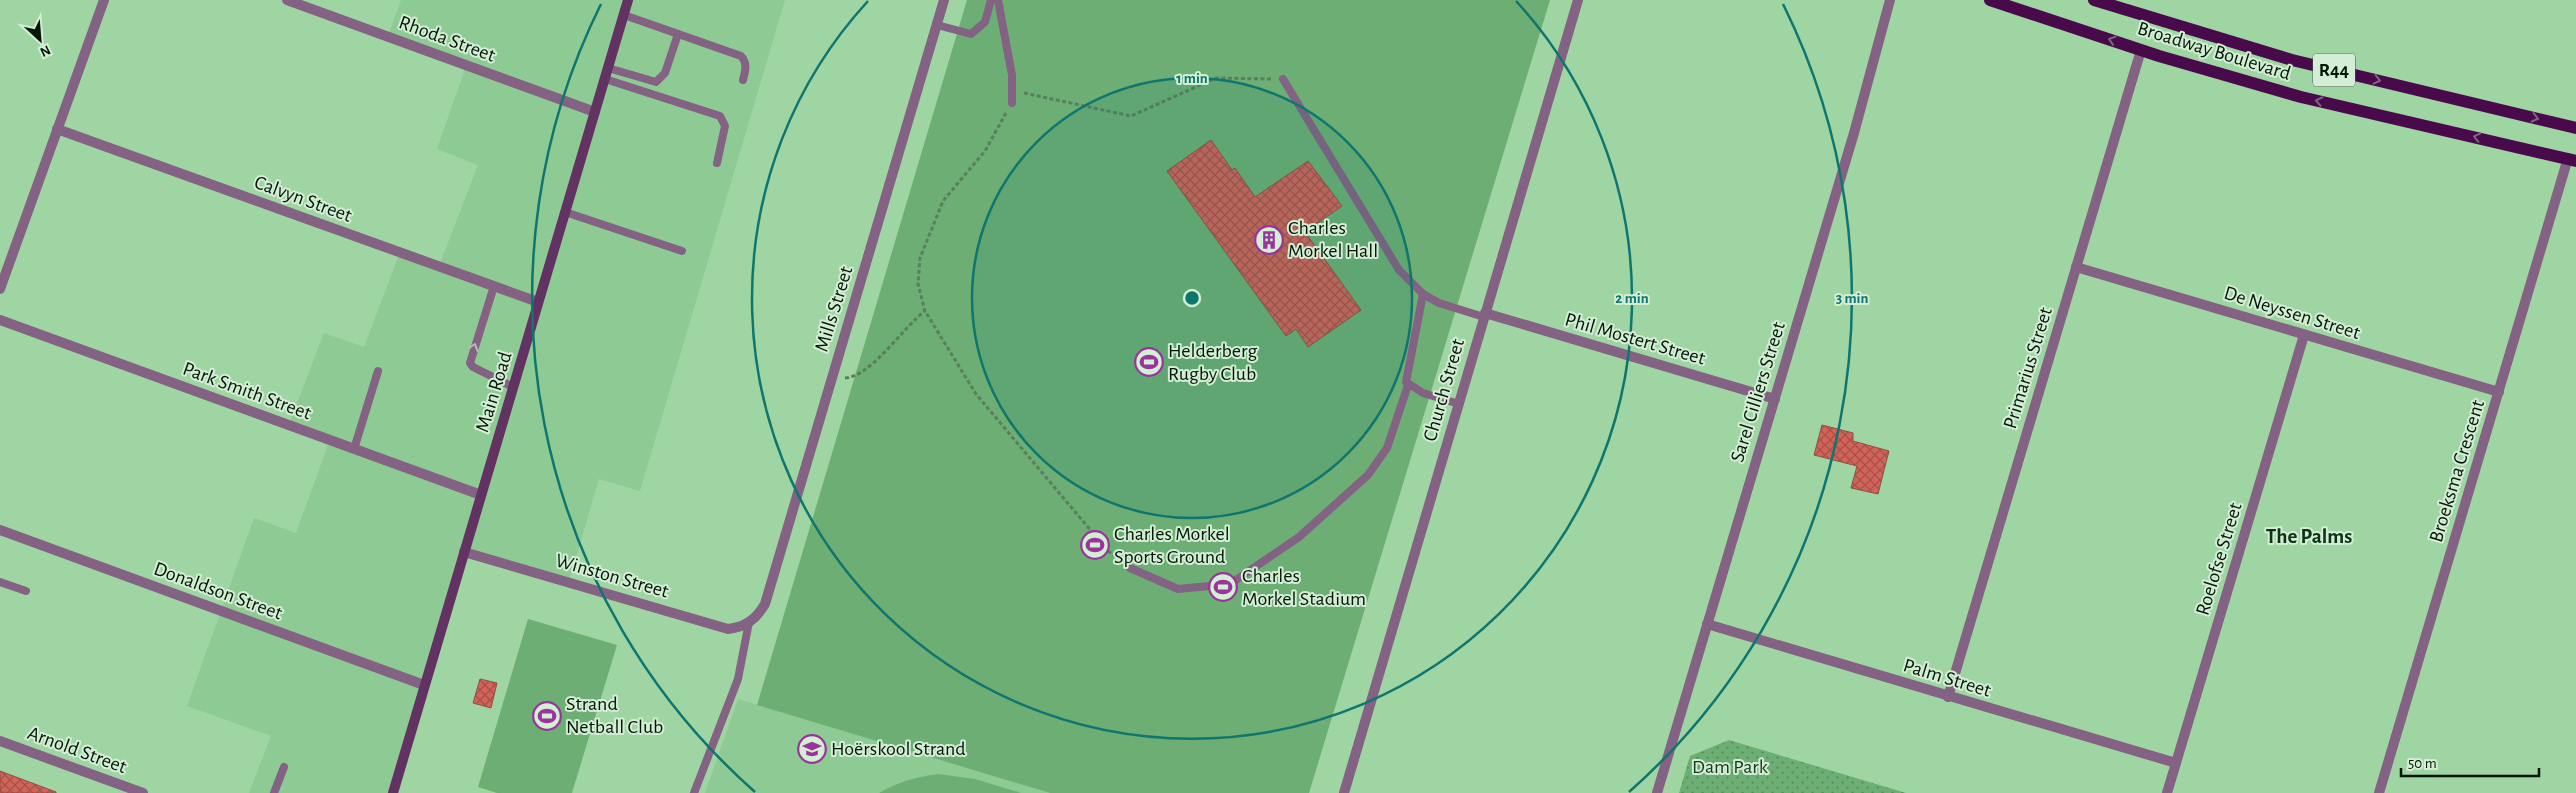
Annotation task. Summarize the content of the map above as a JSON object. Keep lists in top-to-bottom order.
{
  "streets": {
    "main road": ["Broadway Boulevard", "R44", "Main Road"],
    "street": [
      "Rhoda Street",
      "Calvyn Street",
      "Mills Street",
      "De Neyssen Street",
      "Phil Mostert Street",
      "Primarius Street",
      "Church Street",
      "Park Smith Street",
      "Sarel Cilliers Street",
      "Broeksma Crescent",
      "Roelofse Street",
      "Winston Street",
      "Donaldson Street",
      "Palm Street",
      "Arnold Street"
    ]
  },
  "crossings": [
    ["Rhoda Street", "Main Road"],
    ["Broadway Boulevard", "Primarius Street"],
    ["Broadway Boulevard", "Broeksma Crescent"],
    ["Calvyn Street", "Main Road"],
    ["Mills Street", "Winston Street"],
    ["De Neyssen Street", "Primarius Street"],
    ["De Neyssen Street", "Broeksma Crescent"],
    ["De Neyssen Street", "Roelofse Street"],
    ["Phil Mostert Street", "Church Street"],
    ["Phil Mostert Street", "Sarel Cilliers Street"],
    ["Primarius Street", "Palm Street"],
    ["Park Smith Street", "Main Road"],
    ["Main Road", "Winston Street"],
    ["Main Road", "Donaldson Street"],
    ["Sarel Cilliers Street", "Palm Street"],
    ["Roelofse Street", "Palm Street"]
  ],
  "districts": ["The Palms"],
  "parks": ["Dam Park"],
  "places": {
    "building": ["Charles Morkel Hall"],
    "sports": [
      "Helderberg Rugby Club",
      "Charles Morkel Sports Ground",
      "Charles Morkel Stadium",
      "Strand Netball Club"
    ],
    "school or university": ["Hoërskool Strand"]
  },
  "scale_bar": "50 m",
  "north": "bottom right",
  "rings": ["1 min", "2 min", "3 min"]
}
